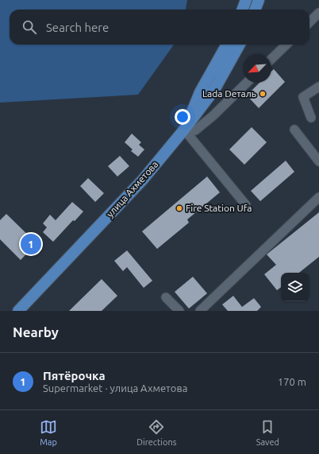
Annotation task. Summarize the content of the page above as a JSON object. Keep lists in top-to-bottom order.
{
  "streets": {
    "main road": ["улица Ахметова"]
  },
  "places": ["Lada Dеталь", "Fire Station Ufa"],
  "north": "bottom left",
  "page": {
    "search": "Search here",
    "pins": "1",
    "heading": "Nearby",
    "list": [
      {
        "mark": "1",
        "name": "Пятёрочка",
        "note": "Supermarket · улица Ахметова",
        "value": "170 m"
      }
    ],
    "nav": ["Map", "Directions", "Saved"]
  }
}
